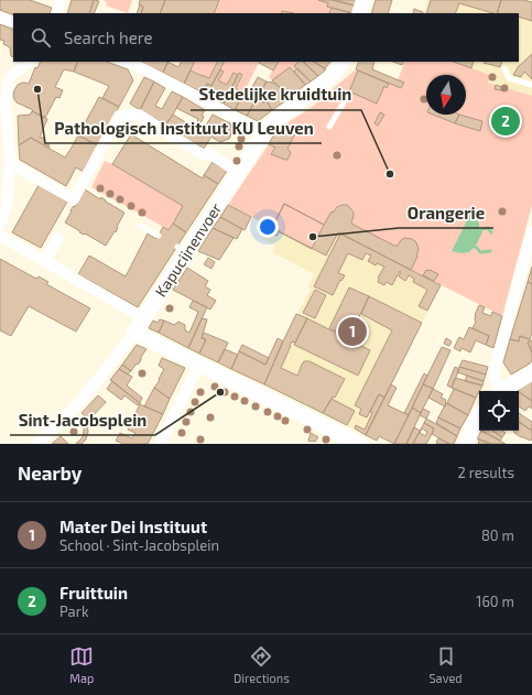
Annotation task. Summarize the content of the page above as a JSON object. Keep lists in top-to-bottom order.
{
  "streets": {
    "street": ["Kapucijnenvoer"]
  },
  "places": [
    "Pathologisch Instituut KU Leuven",
    "Stedelijke kruidtuin",
    "Orangerie",
    "Sint-Jacobsplein"
  ],
  "north": "bottom",
  "page": {
    "search": "Search here",
    "pins": ["2", "1"],
    "heading": ["Nearby", "2 results"],
    "list": [
      {
        "mark": "1",
        "name": "Mater Dei Instituut",
        "note": "School · Sint-Jacobsplein",
        "value": "80 m"
      },
      {
        "mark": "2",
        "name": "Fruittuin",
        "note": "Park",
        "value": "160 m"
      }
    ],
    "nav": ["Map", "Directions", "Saved"]
  }
}
